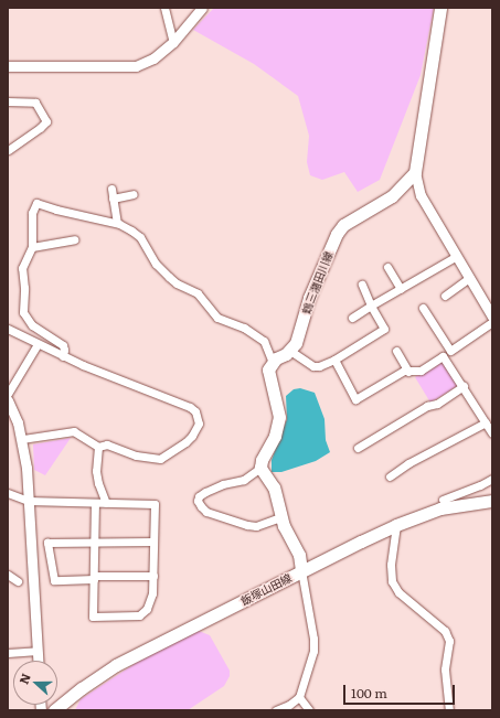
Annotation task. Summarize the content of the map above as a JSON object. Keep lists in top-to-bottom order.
{
  "streets": {
    "main road": ["鶴三潴田川線", "飯塚山田線"]
  },
  "scale_bar": "100 m",
  "north": "left"
}
